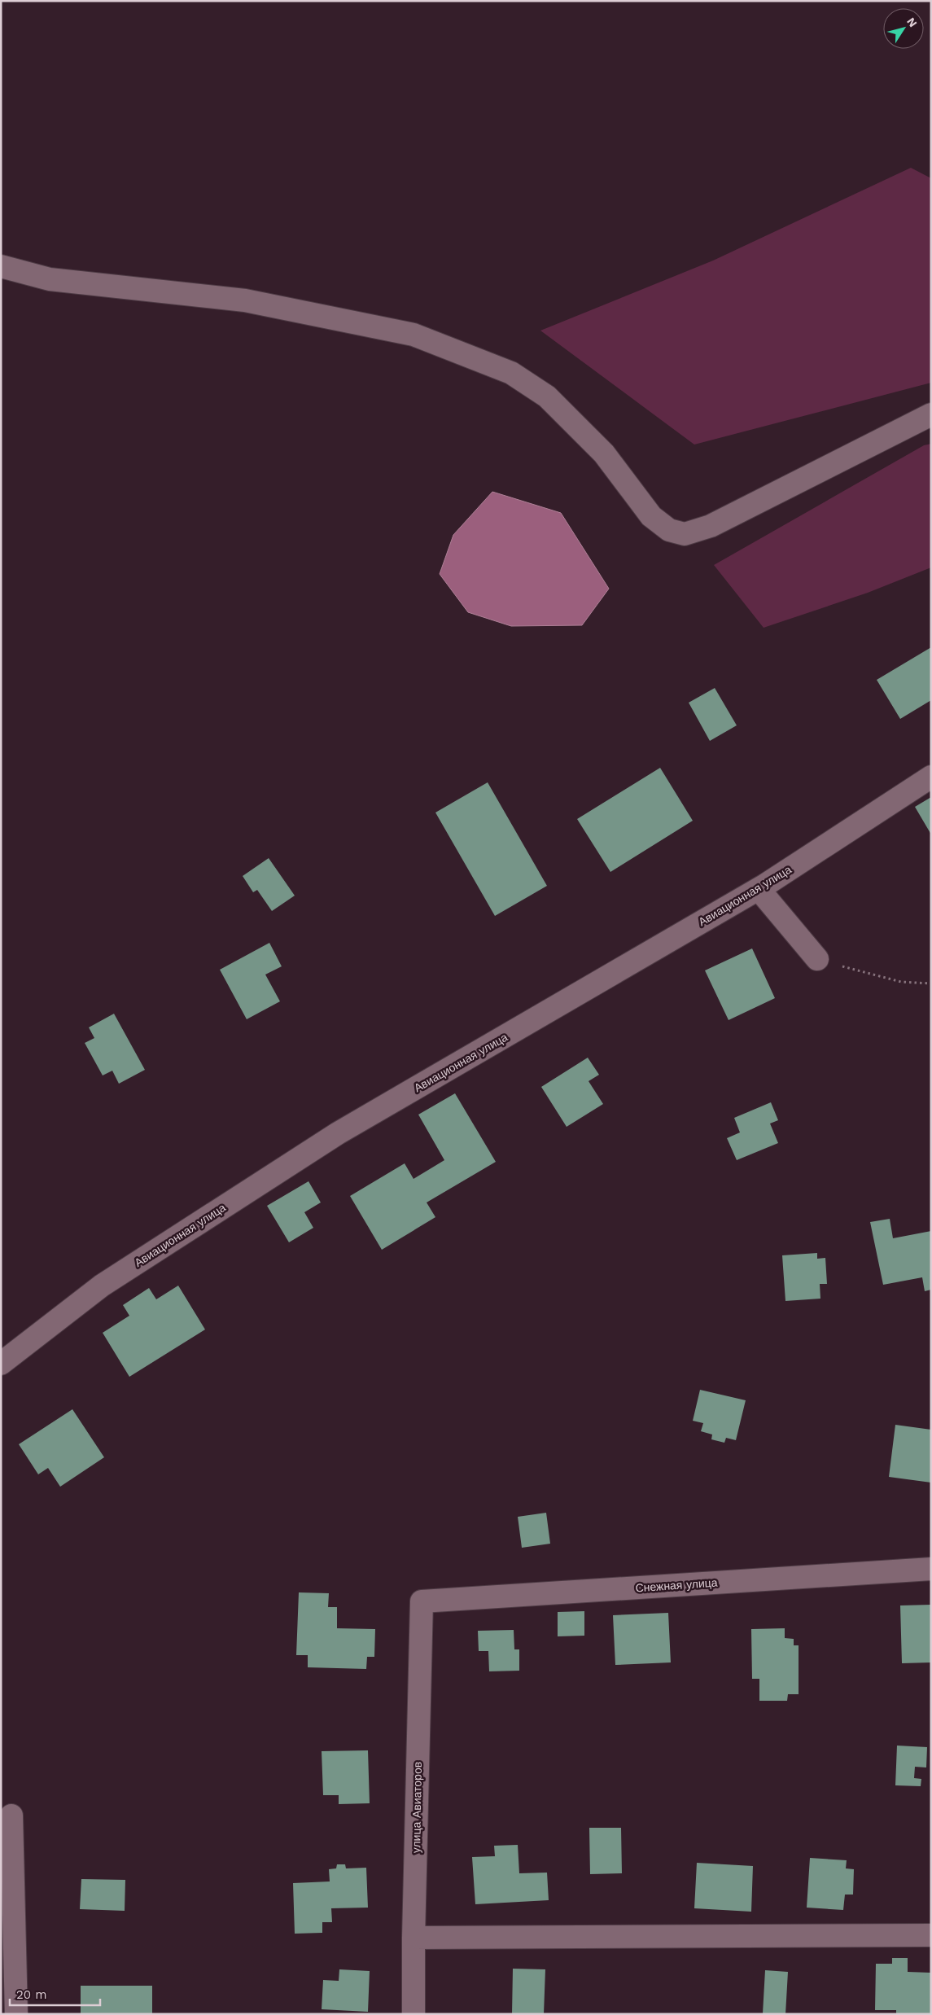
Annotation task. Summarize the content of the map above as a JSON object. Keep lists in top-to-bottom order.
{
  "streets": {
    "street": ["Авиационная улица", "Снежная улица", "улица Авиаторов"]
  },
  "crossings": [
    ["Снежная улица", "улица Авиаторов"]
  ],
  "scale_bar": "20 m",
  "north": "top right"
}
